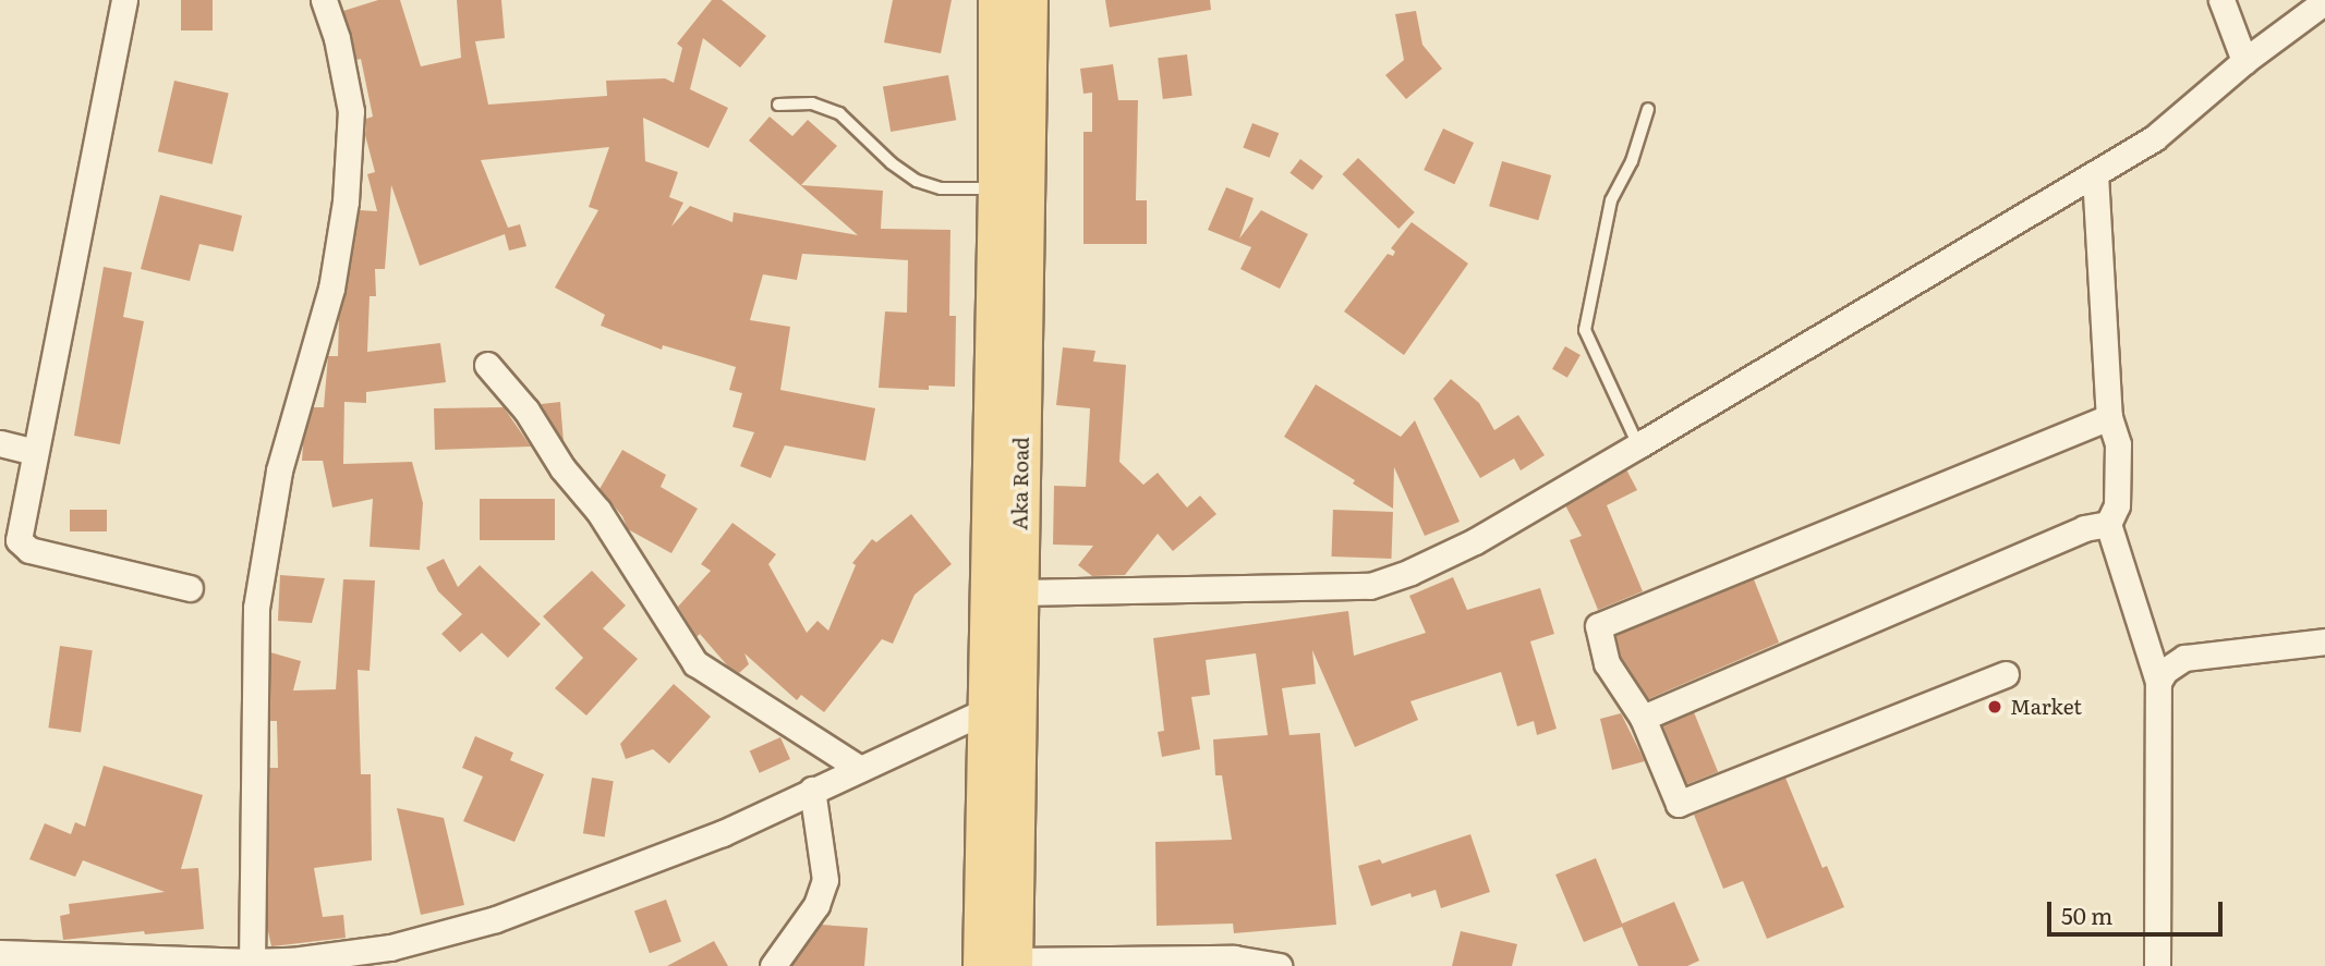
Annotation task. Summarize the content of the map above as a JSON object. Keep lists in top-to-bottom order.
{
  "streets": {
    "main road": ["Aka Road"]
  },
  "places": ["Market"],
  "scale_bar": "50 m"
}
